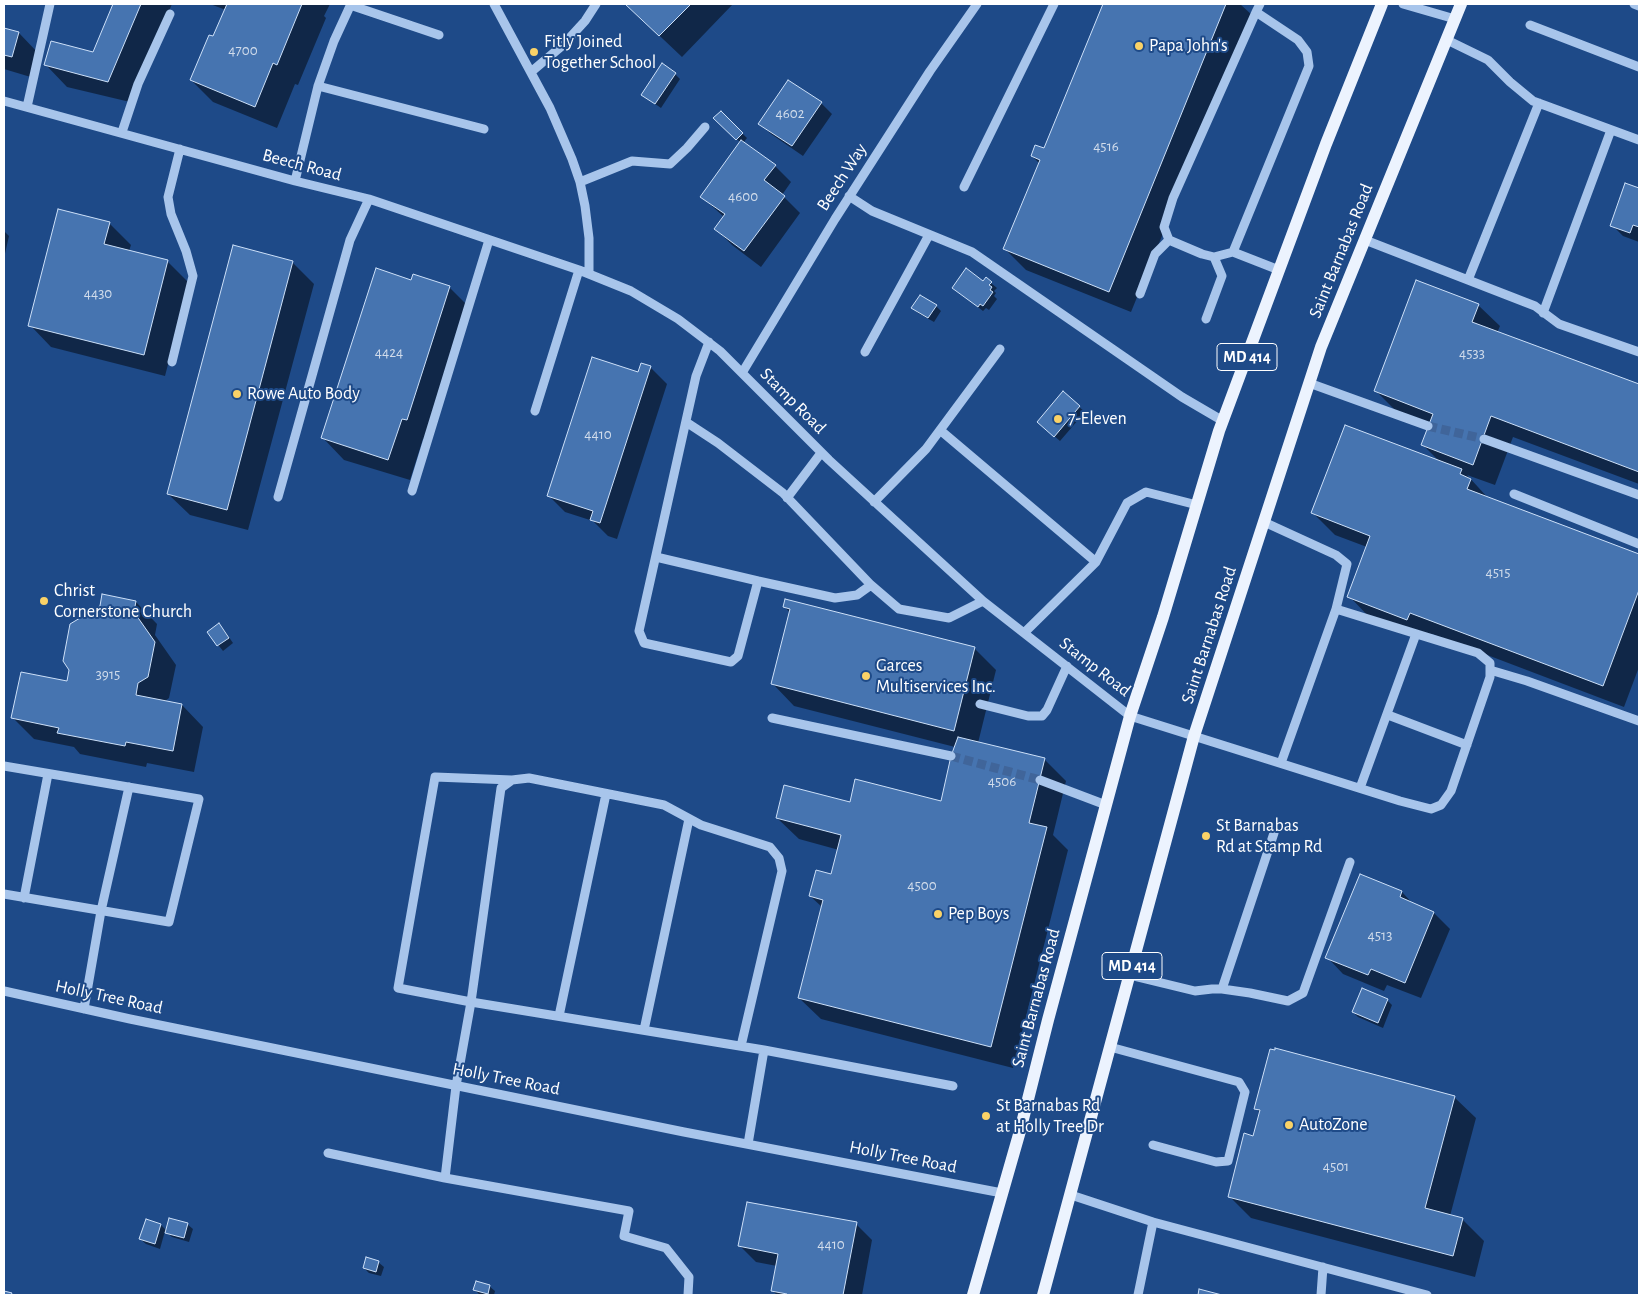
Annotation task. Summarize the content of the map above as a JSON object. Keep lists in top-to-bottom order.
{
  "streets": {
    "main road": ["Saint Barnabas Road", "MD 414"],
    "street": [
      "Beech Road",
      "Beech Way",
      "Stamp Road",
      "Holly Tree Road"
    ]
  },
  "crossings": [
    ["Beech Road", "Stamp Road"],
    ["Beech Way", "Stamp Road"],
    ["Saint Barnabas Road", "Stamp Road"],
    ["Saint Barnabas Road", "Holly Tree Road"]
  ],
  "places": [
    "Papa John's",
    "Fitly Joined Together School",
    "Rowe Auto Body",
    "7-Eleven",
    "Christ Cornerstone Church",
    "Garces Multiservices Inc.",
    "St Barnabas Rd at Stamp Rd",
    "Pep Boys",
    "St Barnabas Rd at Holly Tree Dr",
    "AutoZone"
  ],
  "house_numbers": [
    "4700",
    "4602",
    "4516",
    "4600",
    "4430",
    "4424",
    "4533",
    "4410",
    "4515",
    "3915",
    "4506",
    "4500",
    "4513",
    "4501",
    "4410"
  ]
}
